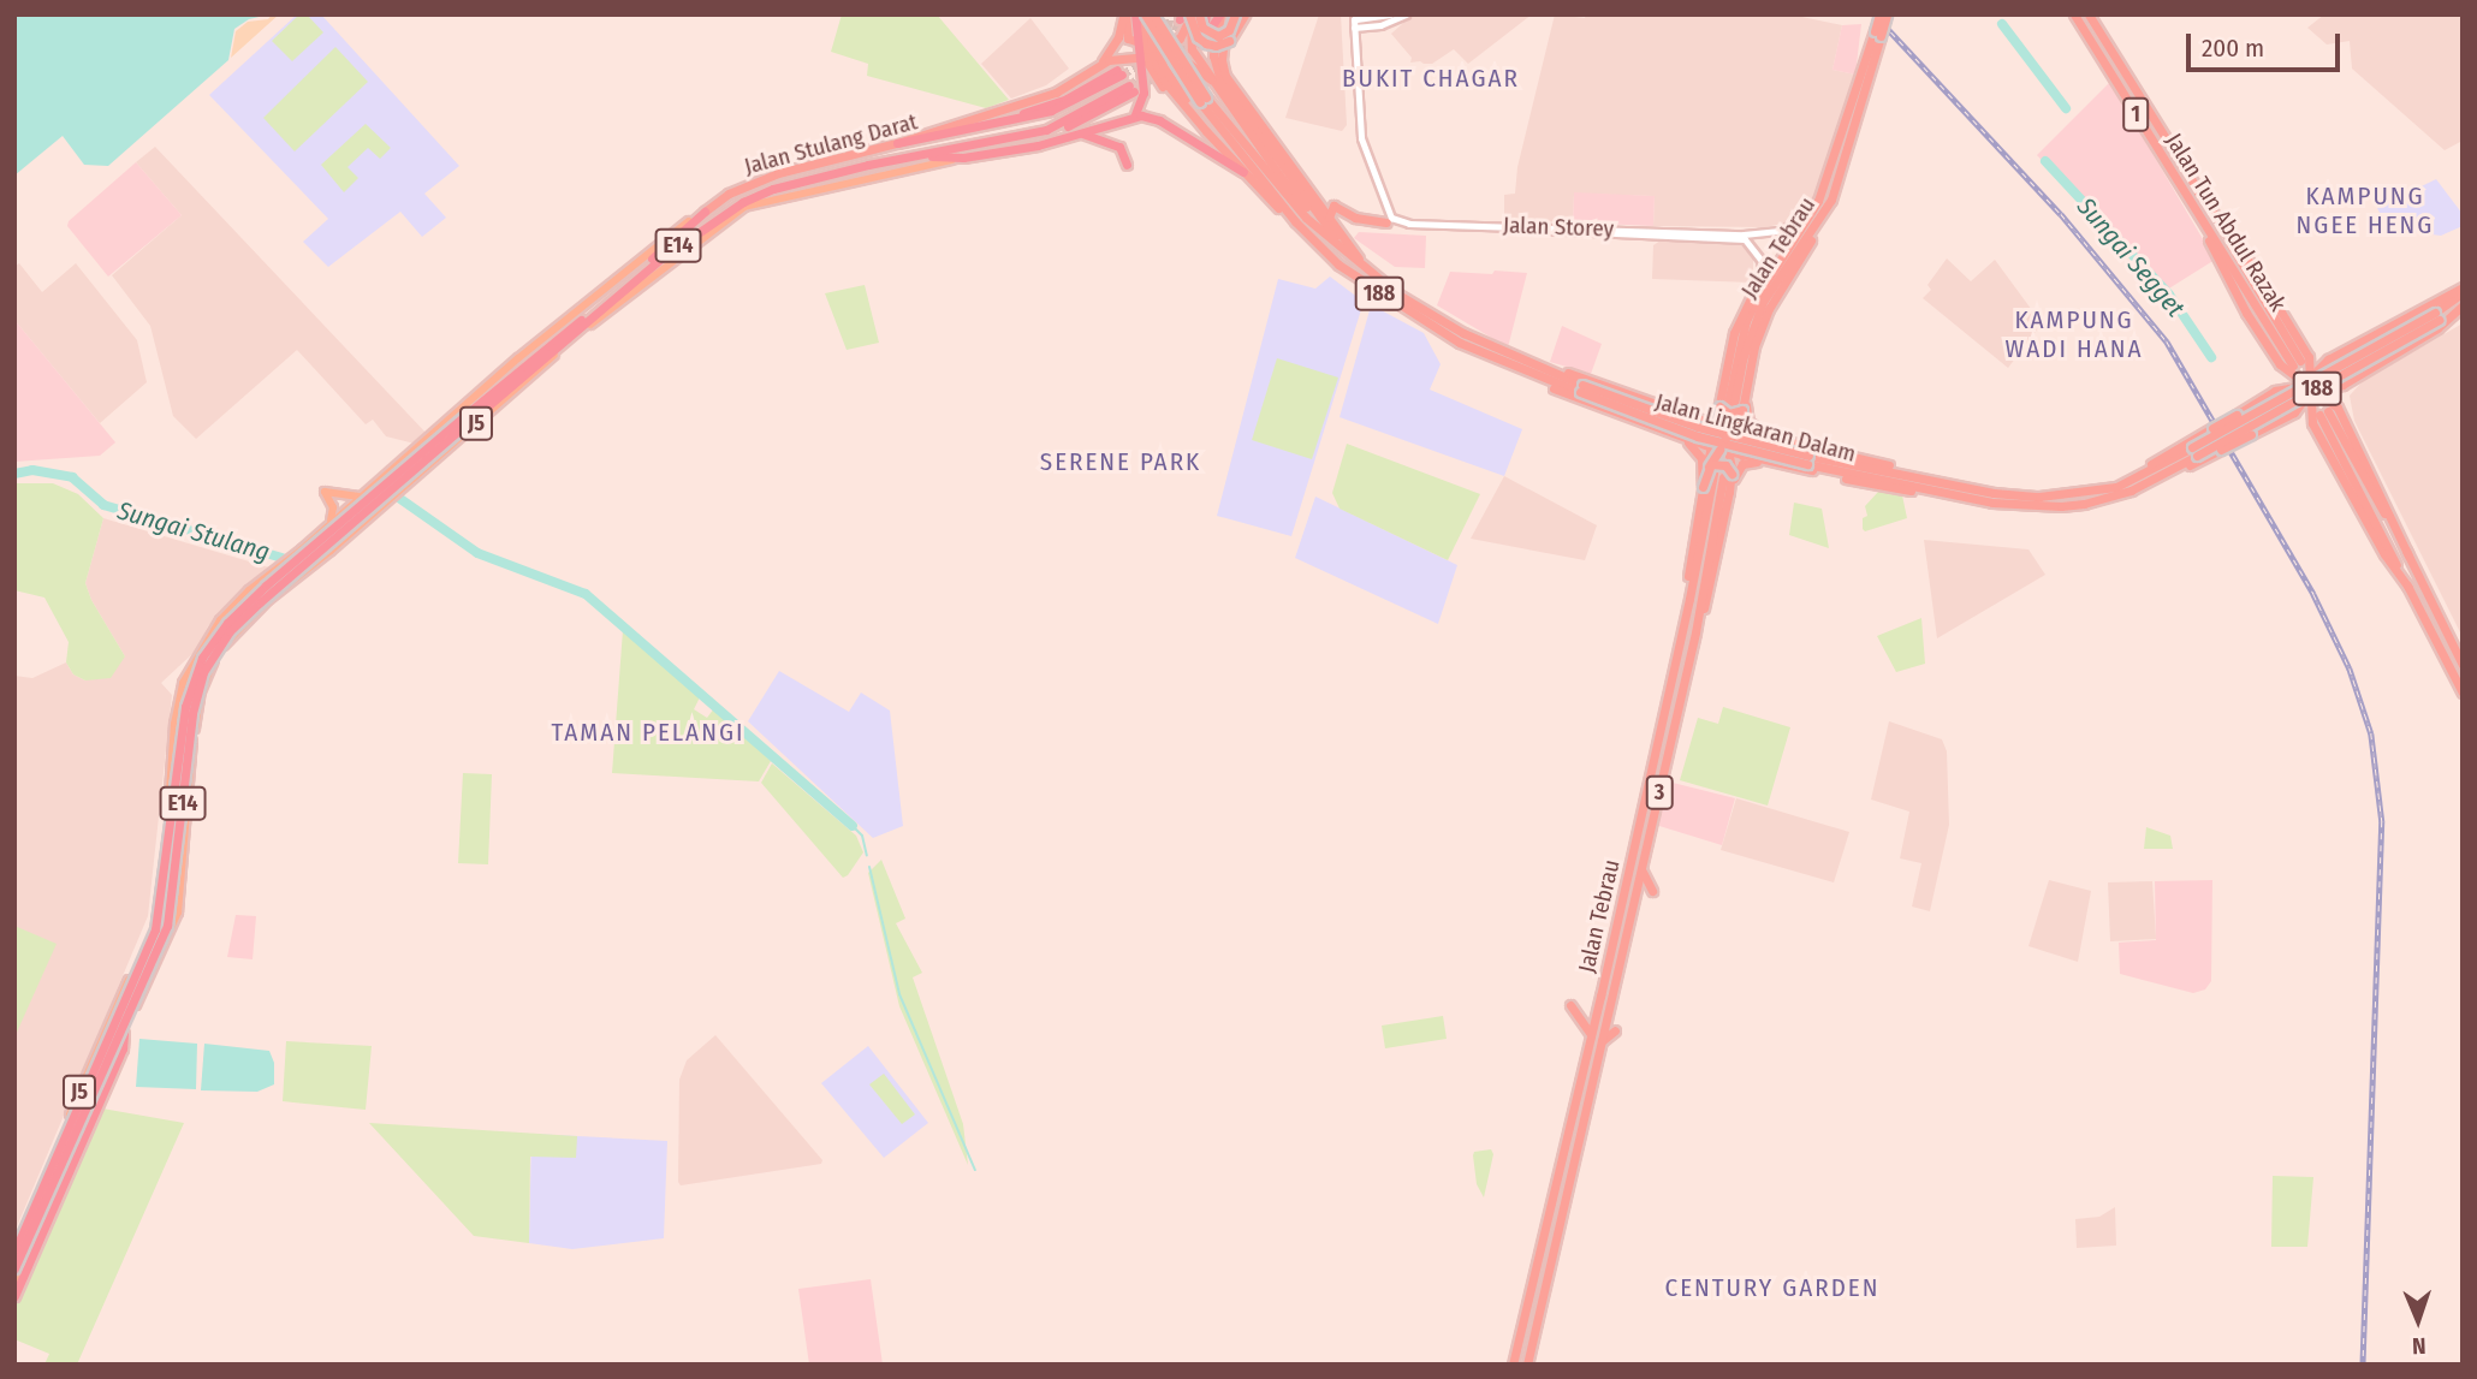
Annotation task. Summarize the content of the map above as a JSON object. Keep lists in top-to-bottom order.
{
  "streets": {
    "highway": [
      "1",
      "Jalan Stulang Darat",
      "Jalan Tun Abdul Razak",
      "E14",
      "Jalan Tebrau",
      "188",
      "J5",
      "Jalan Lingkaran Dalam",
      "3"
    ],
    "main road": ["Jalan Storey"]
  },
  "crossings": [
    ["Jalan Stulang Darat", "E14"],
    ["Jalan Stulang Darat", "J5"],
    ["Jalan Storey", "Jalan Tebrau"]
  ],
  "districts": [
    "BUKIT CHAGAR",
    "KAMPUNG NGEE HENG",
    "KAMPUNG WADI HANA",
    "SERENE PARK",
    "TAMAN PELANGI",
    "CENTURY GARDEN"
  ],
  "water": ["Sungai Segget", "Sungai Stulang"],
  "scale_bar": "200 m",
  "north": "bottom"
}
